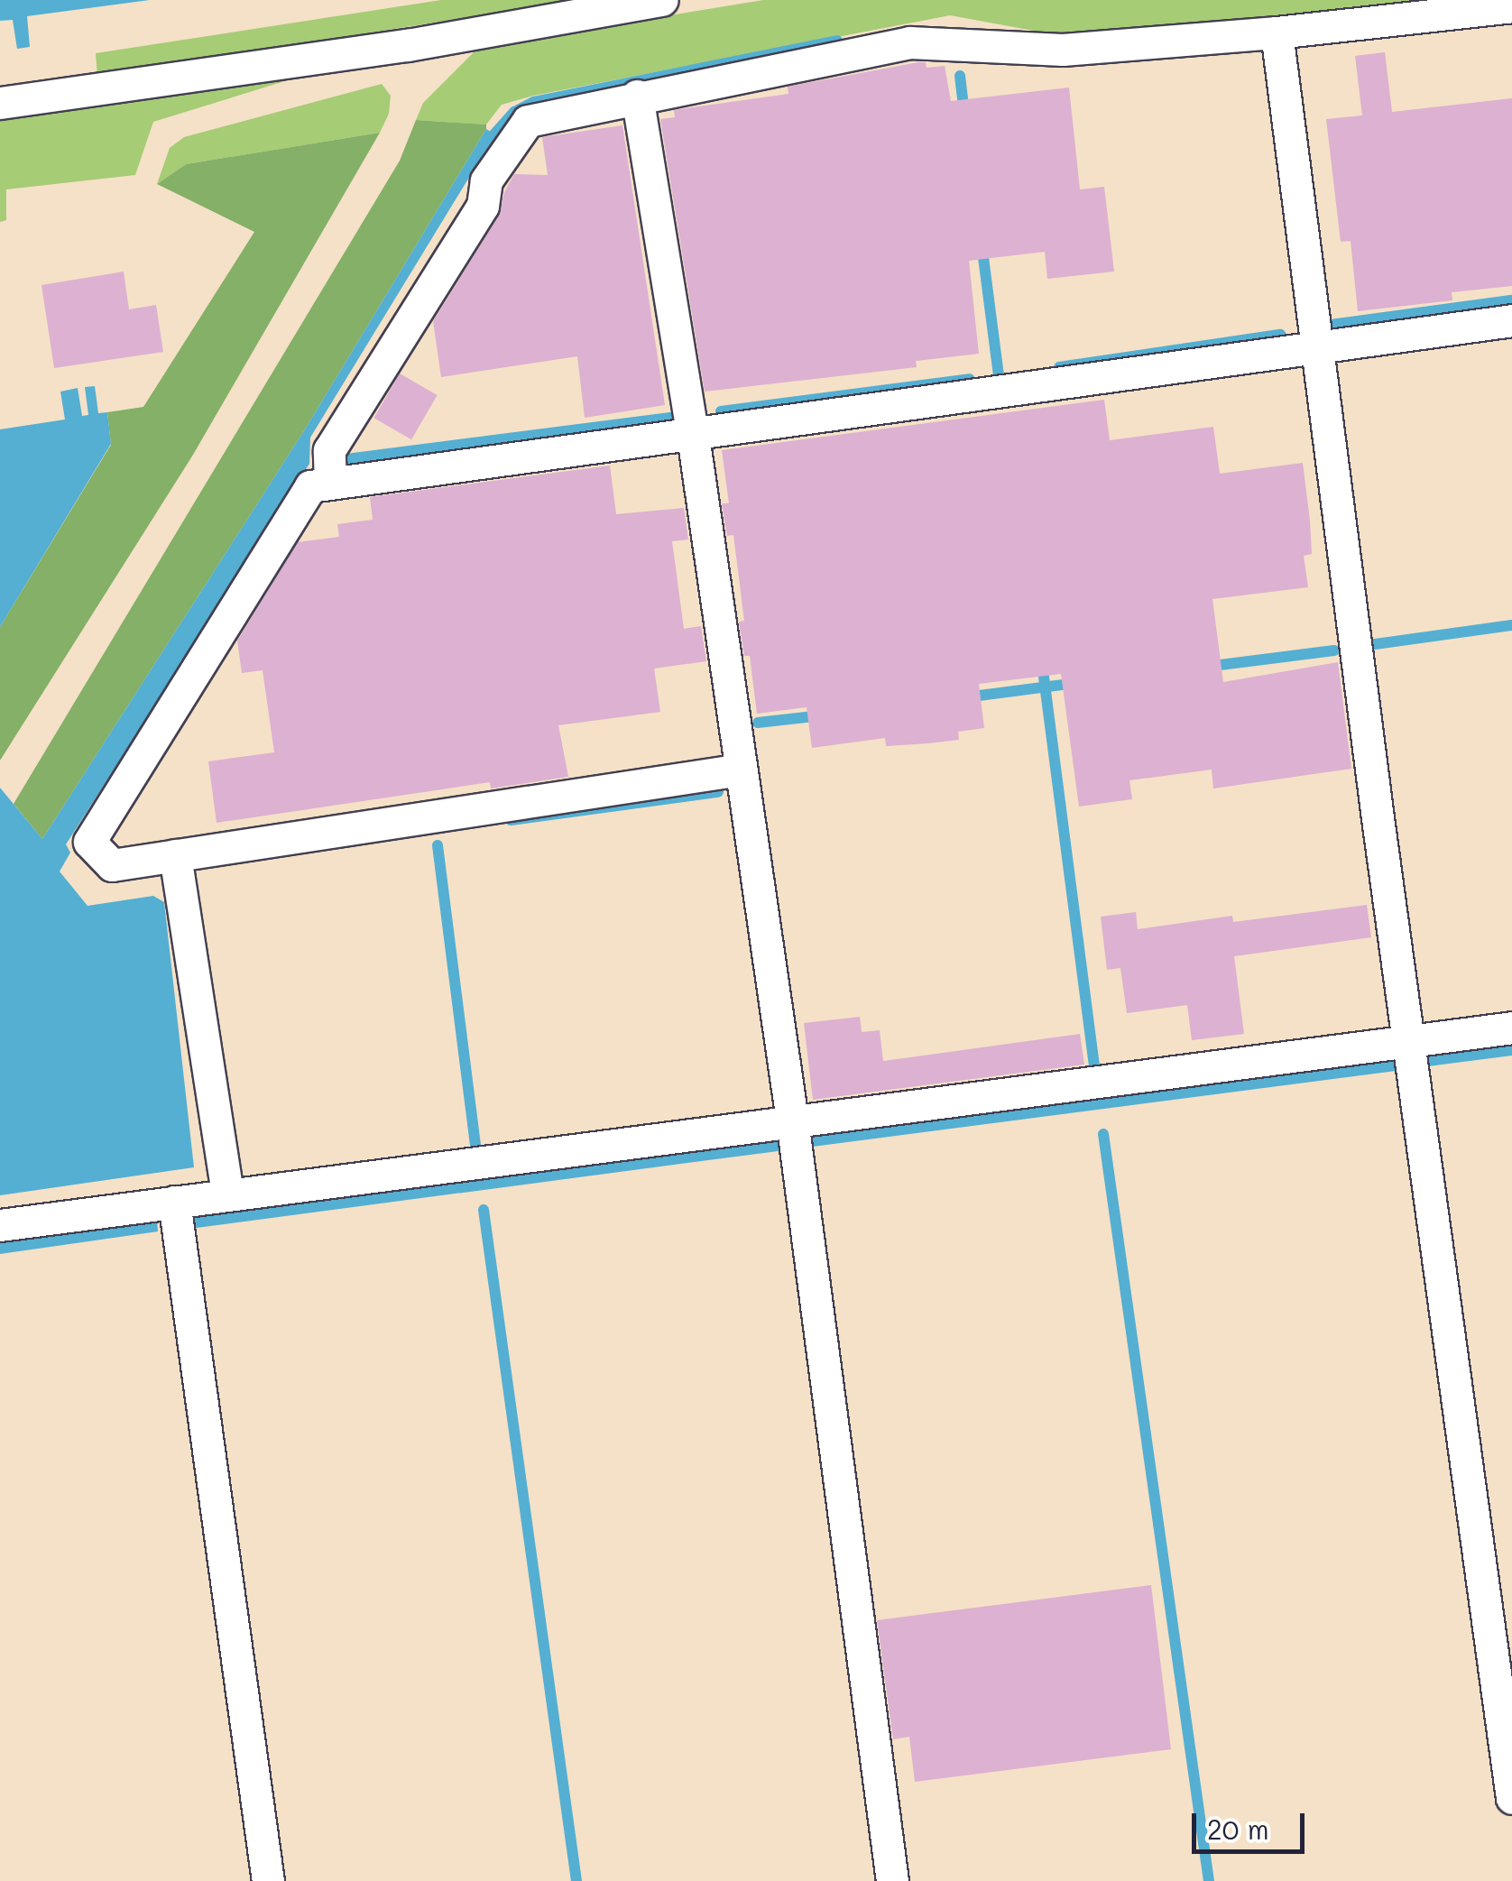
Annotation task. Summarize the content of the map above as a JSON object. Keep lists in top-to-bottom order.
{
  "scale_bar": "20 m"
}
